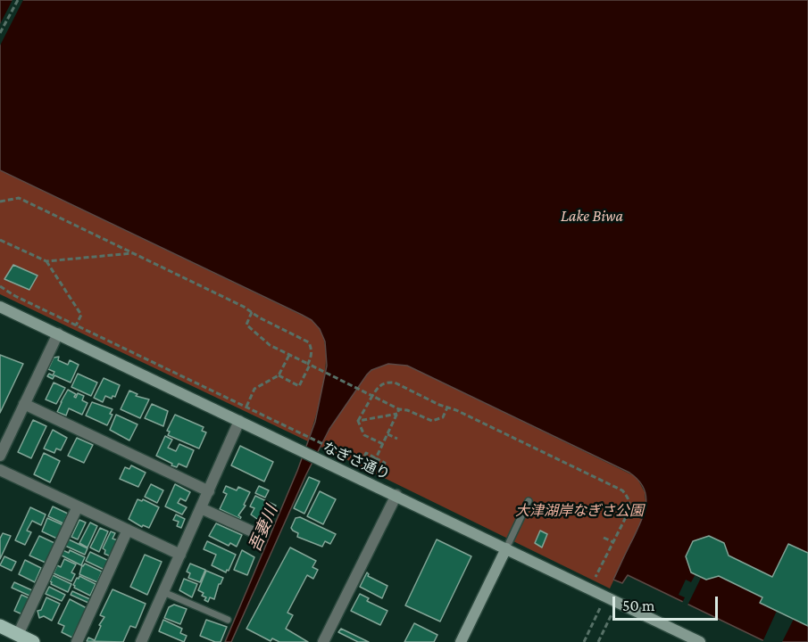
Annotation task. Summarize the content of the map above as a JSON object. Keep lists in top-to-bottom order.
{
  "streets": {
    "street": ["なぎさ通り"]
  },
  "water": ["Lake Biwa", "吾妻川"],
  "parks": ["大津湖岸なぎさ公園"],
  "scale_bar": "50 m"
}
